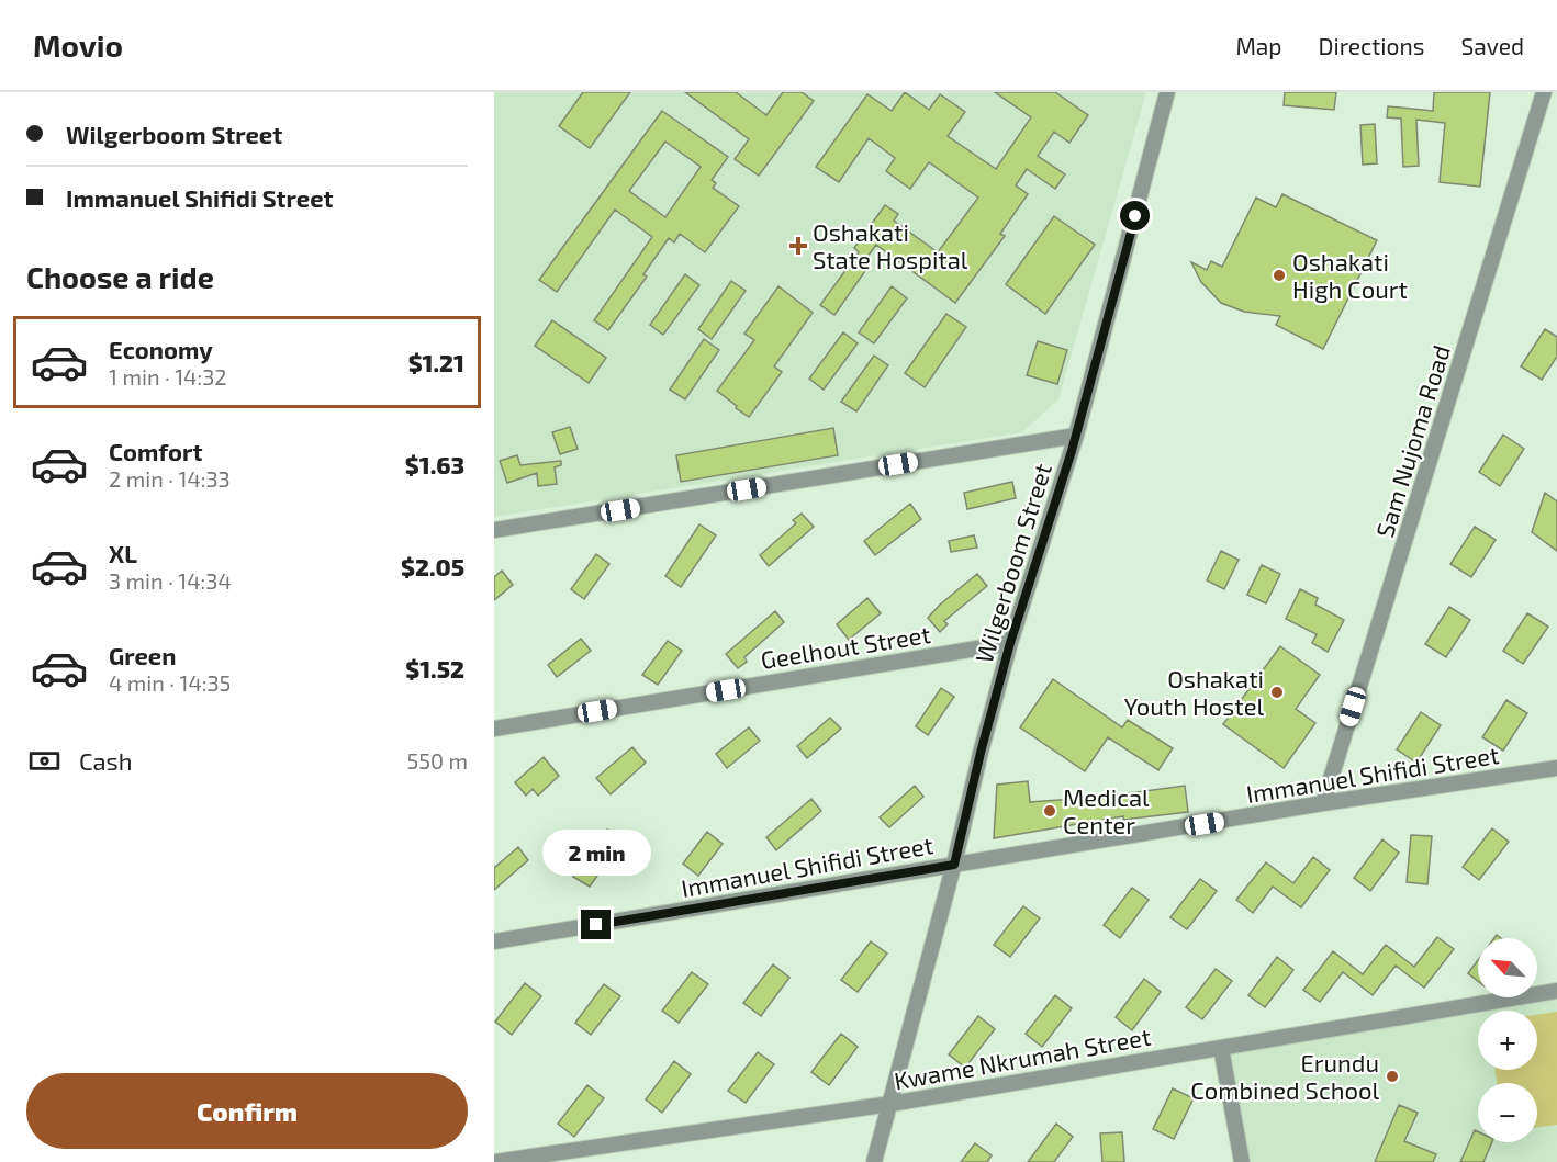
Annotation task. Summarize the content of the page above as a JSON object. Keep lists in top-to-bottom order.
{
  "streets": {
    "street": [
      "Sam Nujoma Road",
      "Wilgerboom Street",
      "Geelhout Street",
      "Immanuel Shifidi Street",
      "Kwame Nkrumah Street"
    ]
  },
  "crossings": [
    ["Sam Nujoma Road", "Immanuel Shifidi Street"],
    ["Wilgerboom Street", "Geelhout Street"],
    ["Wilgerboom Street", "Immanuel Shifidi Street"],
    ["Wilgerboom Street", "Kwame Nkrumah Street"]
  ],
  "places": {
    "health": ["Oshakati State Hospital"],
    "other": [
      "Oshakati High Court",
      "Oshakati Youth Hostel",
      "Medical Center",
      "Erundu Combined School"
    ]
  },
  "north": "top left",
  "page": {
    "header": "Movio",
    "nav": ["Map", "Directions", "Saved"],
    "banner": ["Wilgerboom Street", "Immanuel Shifidi Street"],
    "heading": "Choose a ride",
    "list": [
      {
        "name": "Economy",
        "note": "1 min · 14:32",
        "value": "$1.21"
      },
      {
        "name": "Comfort",
        "note": "2 min · 14:33",
        "value": "$1.63"
      },
      {
        "name": "XL",
        "note": "3 min · 14:34",
        "value": "$2.05"
      },
      {
        "name": "Green",
        "note": "4 min · 14:35",
        "value": "$1.52"
      }
    ],
    "pay": ["Cash", "550 m"],
    "bubble": "2 min",
    "map_buttons": ["+", "−"],
    "buttons": "Confirm"
  }
}
